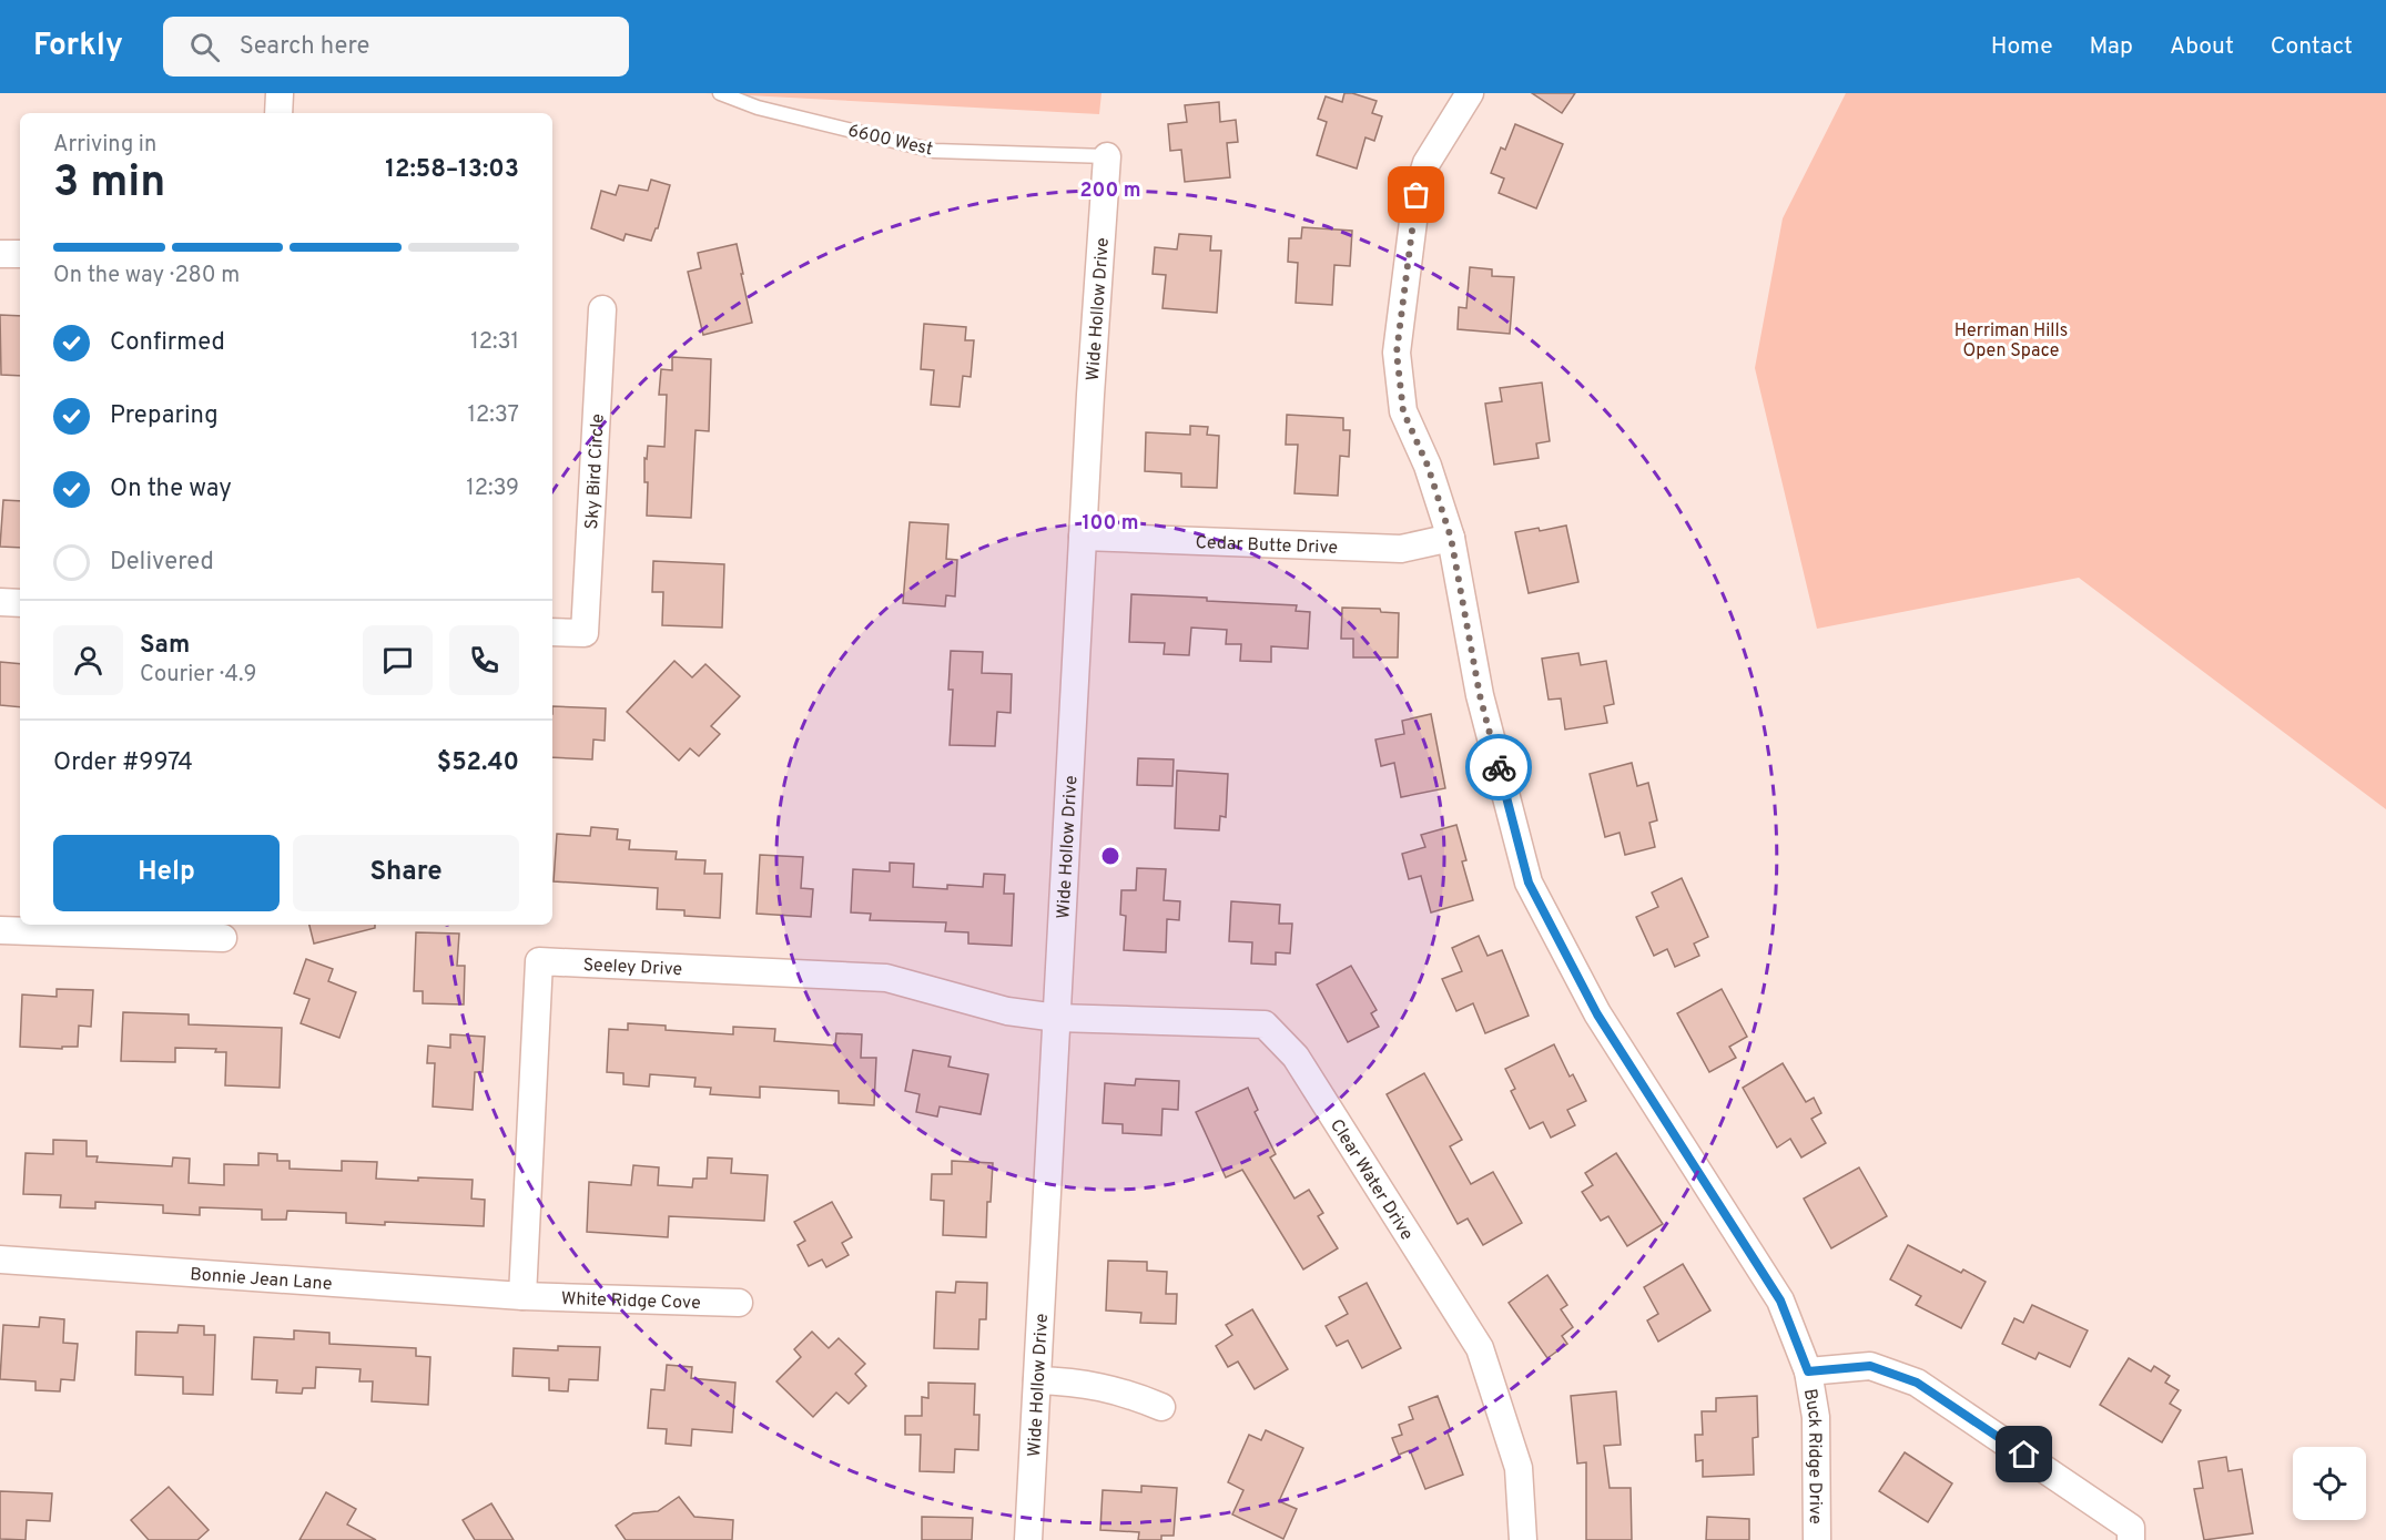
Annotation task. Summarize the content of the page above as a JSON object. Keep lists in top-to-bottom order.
{
  "streets": {
    "street": [
      "Wide Hollow Drive",
      "Sky Bird Circle",
      "Cedar Butte Drive",
      "Seeley Drive",
      "Clear Water Drive",
      "Bonnie Jean Lane",
      "White Ridge Cove",
      "Buck Ridge Drive"
    ],
    "lane": ["6600 West"]
  },
  "crossings": [
    ["6600 West", "Wide Hollow Drive"],
    ["Wide Hollow Drive", "Cedar Butte Drive"],
    ["Wide Hollow Drive", "Seeley Drive"],
    ["Wide Hollow Drive", "Clear Water Drive"],
    ["Cedar Butte Drive", "Buck Ridge Drive"],
    ["Seeley Drive", "Clear Water Drive"],
    ["Seeley Drive", "Bonnie Jean Lane"],
    ["Seeley Drive", "White Ridge Cove"],
    ["Bonnie Jean Lane", "White Ridge Cove"]
  ],
  "parks": ["Herriman Hills Open Space"],
  "page": {
    "header": "Forkly",
    "search": "Search here",
    "nav": [
      "Home",
      "Map",
      "About",
      "Contact"
    ],
    "heading": ["3 min", "Arriving in", "12:58–13:03"],
    "panel": [
      "Sam",
      "Courier · 4.9",
      "Order #9974",
      "$52.40"
    ],
    "bar": "On the way · 280 m",
    "list": [
      ["Confirmed", "12:31"],
      ["Preparing", "12:37"],
      ["On the way", "12:39"],
      "Delivered"
    ],
    "buttons": ["Help", "Share"]
  },
  "rings": ["200 m", "100 m"]
}
